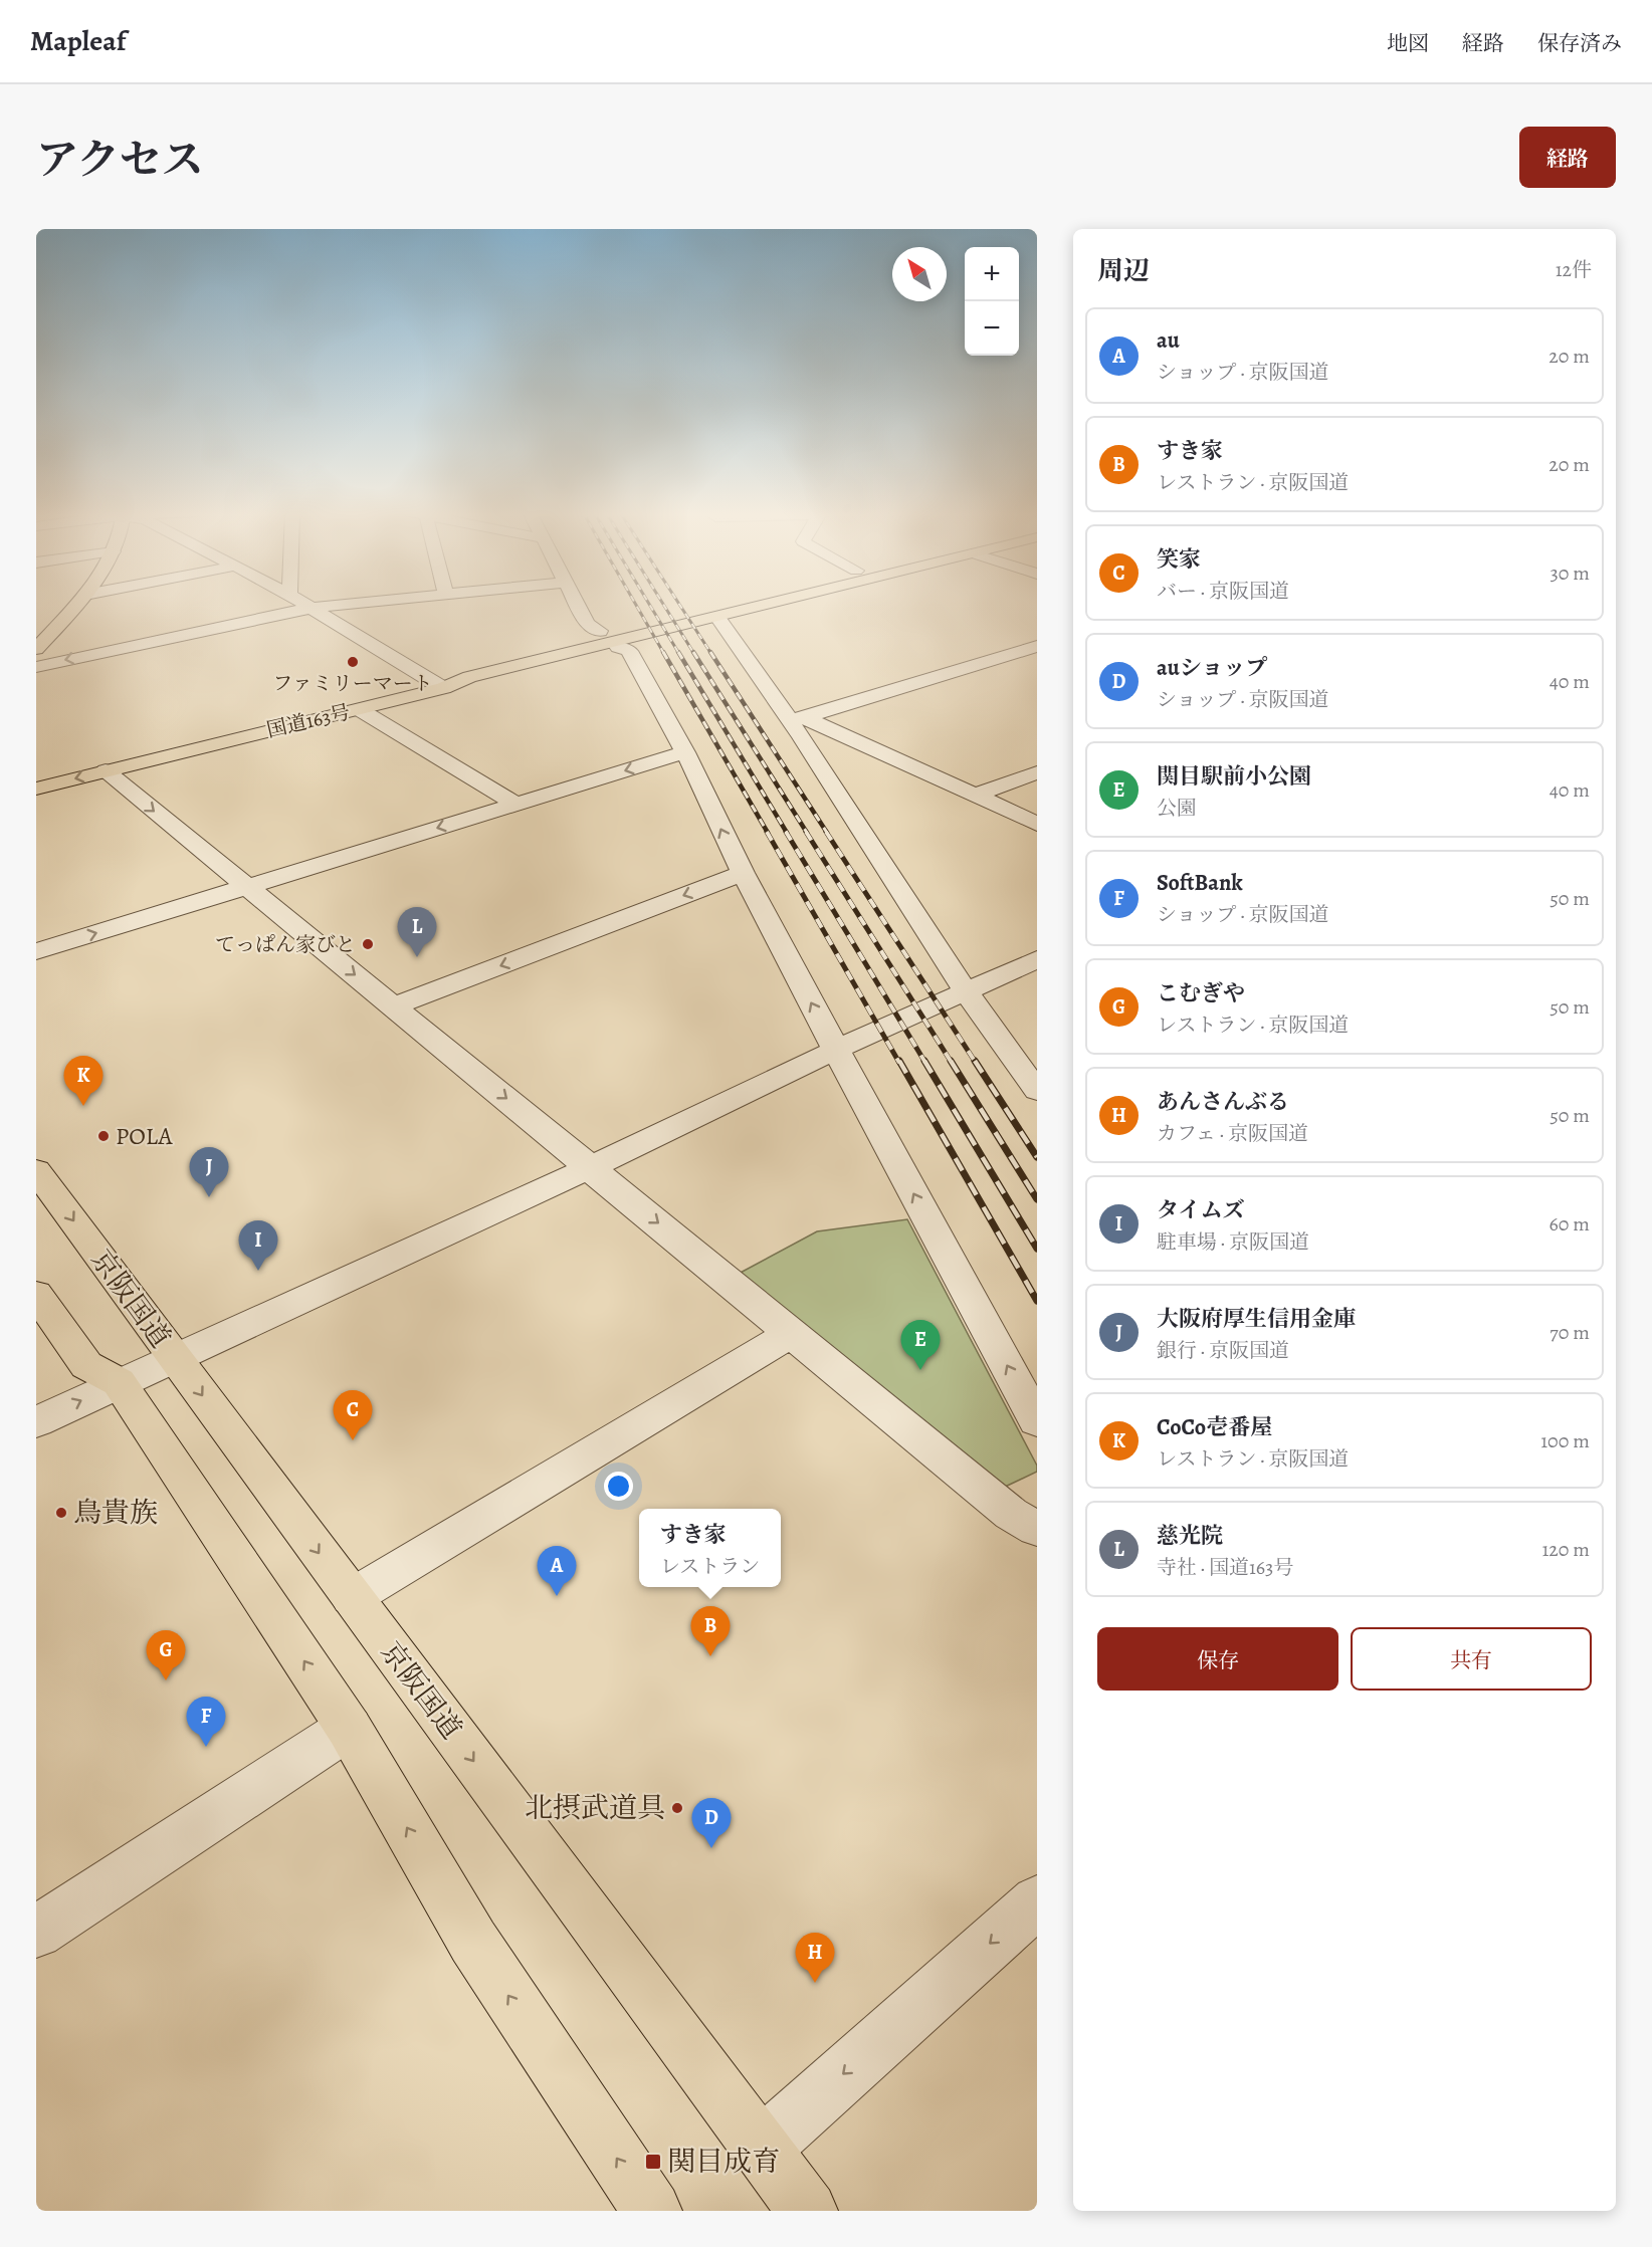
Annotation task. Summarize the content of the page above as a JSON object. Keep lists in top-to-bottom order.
{
  "streets": {
    "main road": ["国道163号", "京阪国道"]
  },
  "places": {
    "other": [
      "ファミリーマート",
      "てっぱん家びと",
      "POLA",
      "鳥貴族",
      "北摂武道具"
    ],
    "transit": ["関目成育"]
  },
  "north": "top left",
  "page": {
    "header": "Mapleaf",
    "nav": ["地図", "経路", "保存済み"],
    "title": "アクセス",
    "buttons": [
      "経路",
      ["保存", "共有"]
    ],
    "heading": ["周辺", "12件"],
    "map_buttons": ["+", "−"],
    "list": [
      {
        "mark": "A",
        "name": "au",
        "note": "ショップ · 京阪国道",
        "value": "20 m"
      },
      {
        "mark": "B",
        "name": "すき家",
        "note": "レストラン · 京阪国道",
        "value": "20 m"
      },
      {
        "mark": "C",
        "name": "笑家",
        "note": "バー · 京阪国道",
        "value": "30 m"
      },
      {
        "mark": "D",
        "name": "auショップ",
        "note": "ショップ · 京阪国道",
        "value": "40 m"
      },
      {
        "mark": "E",
        "name": "関目駅前小公園",
        "note": "公園",
        "value": "40 m"
      },
      {
        "mark": "F",
        "name": "SoftBank",
        "note": "ショップ · 京阪国道",
        "value": "50 m"
      },
      {
        "mark": "G",
        "name": "こむぎや",
        "note": "レストラン · 京阪国道",
        "value": "50 m"
      },
      {
        "mark": "H",
        "name": "あんさんぶる",
        "note": "カフェ · 京阪国道",
        "value": "50 m"
      },
      {
        "mark": "I",
        "name": "タイムズ",
        "note": "駐車場 · 京阪国道",
        "value": "60 m"
      },
      {
        "mark": "J",
        "name": "大阪府厚生信用金庫",
        "note": "銀行 · 京阪国道",
        "value": "70 m"
      },
      {
        "mark": "K",
        "name": "CoCo壱番屋",
        "note": "レストラン · 京阪国道",
        "value": "100 m"
      },
      {
        "mark": "L",
        "name": "慈光院",
        "note": "寺社 · 国道163号",
        "value": "120 m"
      }
    ],
    "pins": [
      "L",
      "K",
      "J",
      "I",
      "E",
      "C",
      "A",
      "B",
      "G",
      "F",
      "D",
      "H"
    ],
    "popup": ["すき家", "レストラン"]
  }
}
